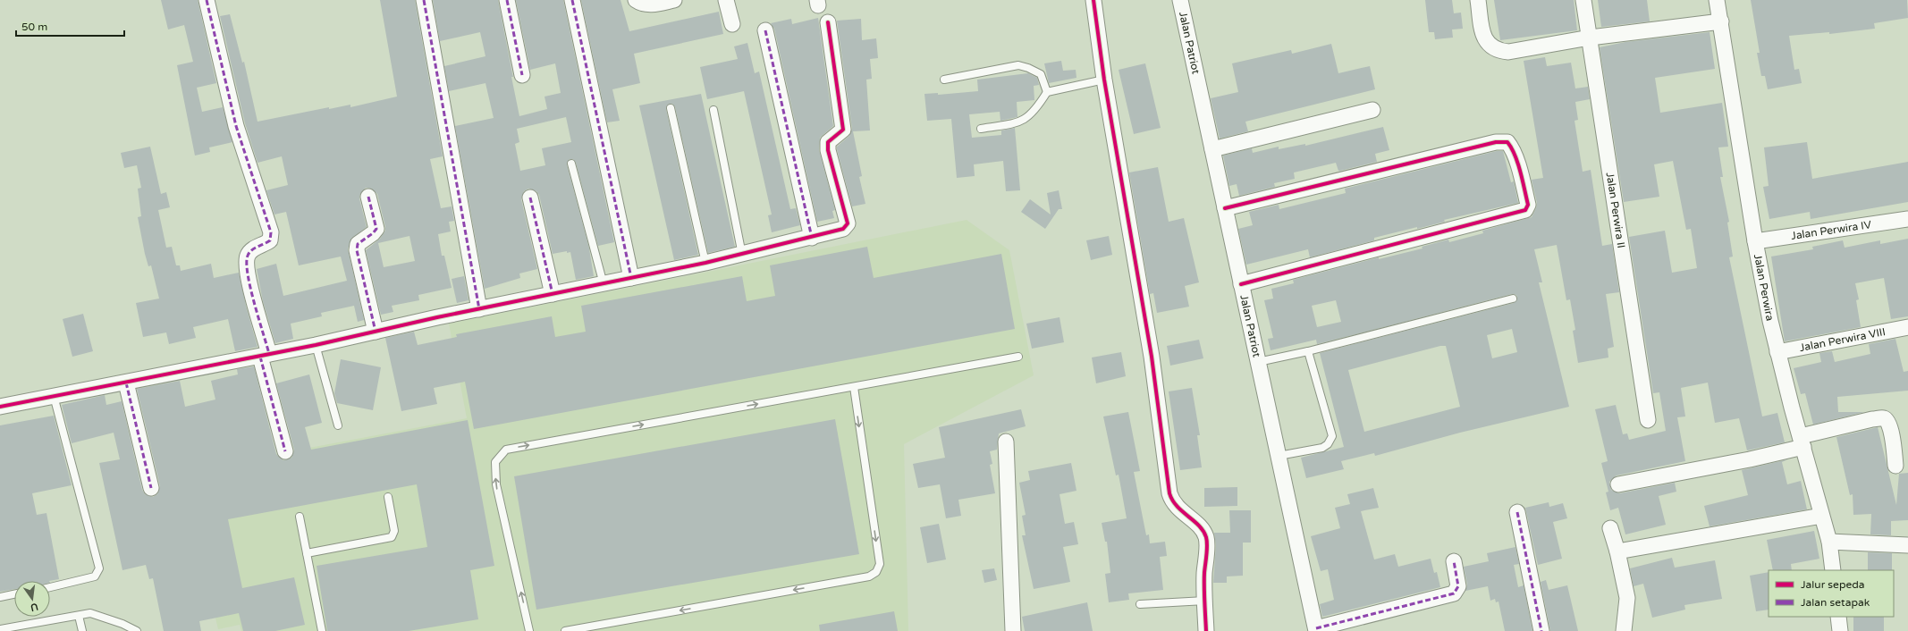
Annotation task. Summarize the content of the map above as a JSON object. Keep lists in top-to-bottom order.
{
  "streets": {
    "street": [
      "Jalan Patriot",
      "Jalan Perwira II",
      "Jalan Perwira IV",
      "Jalan Perwira",
      "Jalan Perwira VIII"
    ]
  },
  "crossings": [
    ["Jalan Perwira IV", "Jalan Perwira"],
    ["Jalan Perwira", "Jalan Perwira VIII"]
  ],
  "legend": ["Jalur sepeda", "Jalan setapak"],
  "scale_bar": "50 m",
  "north": "bottom"
}
